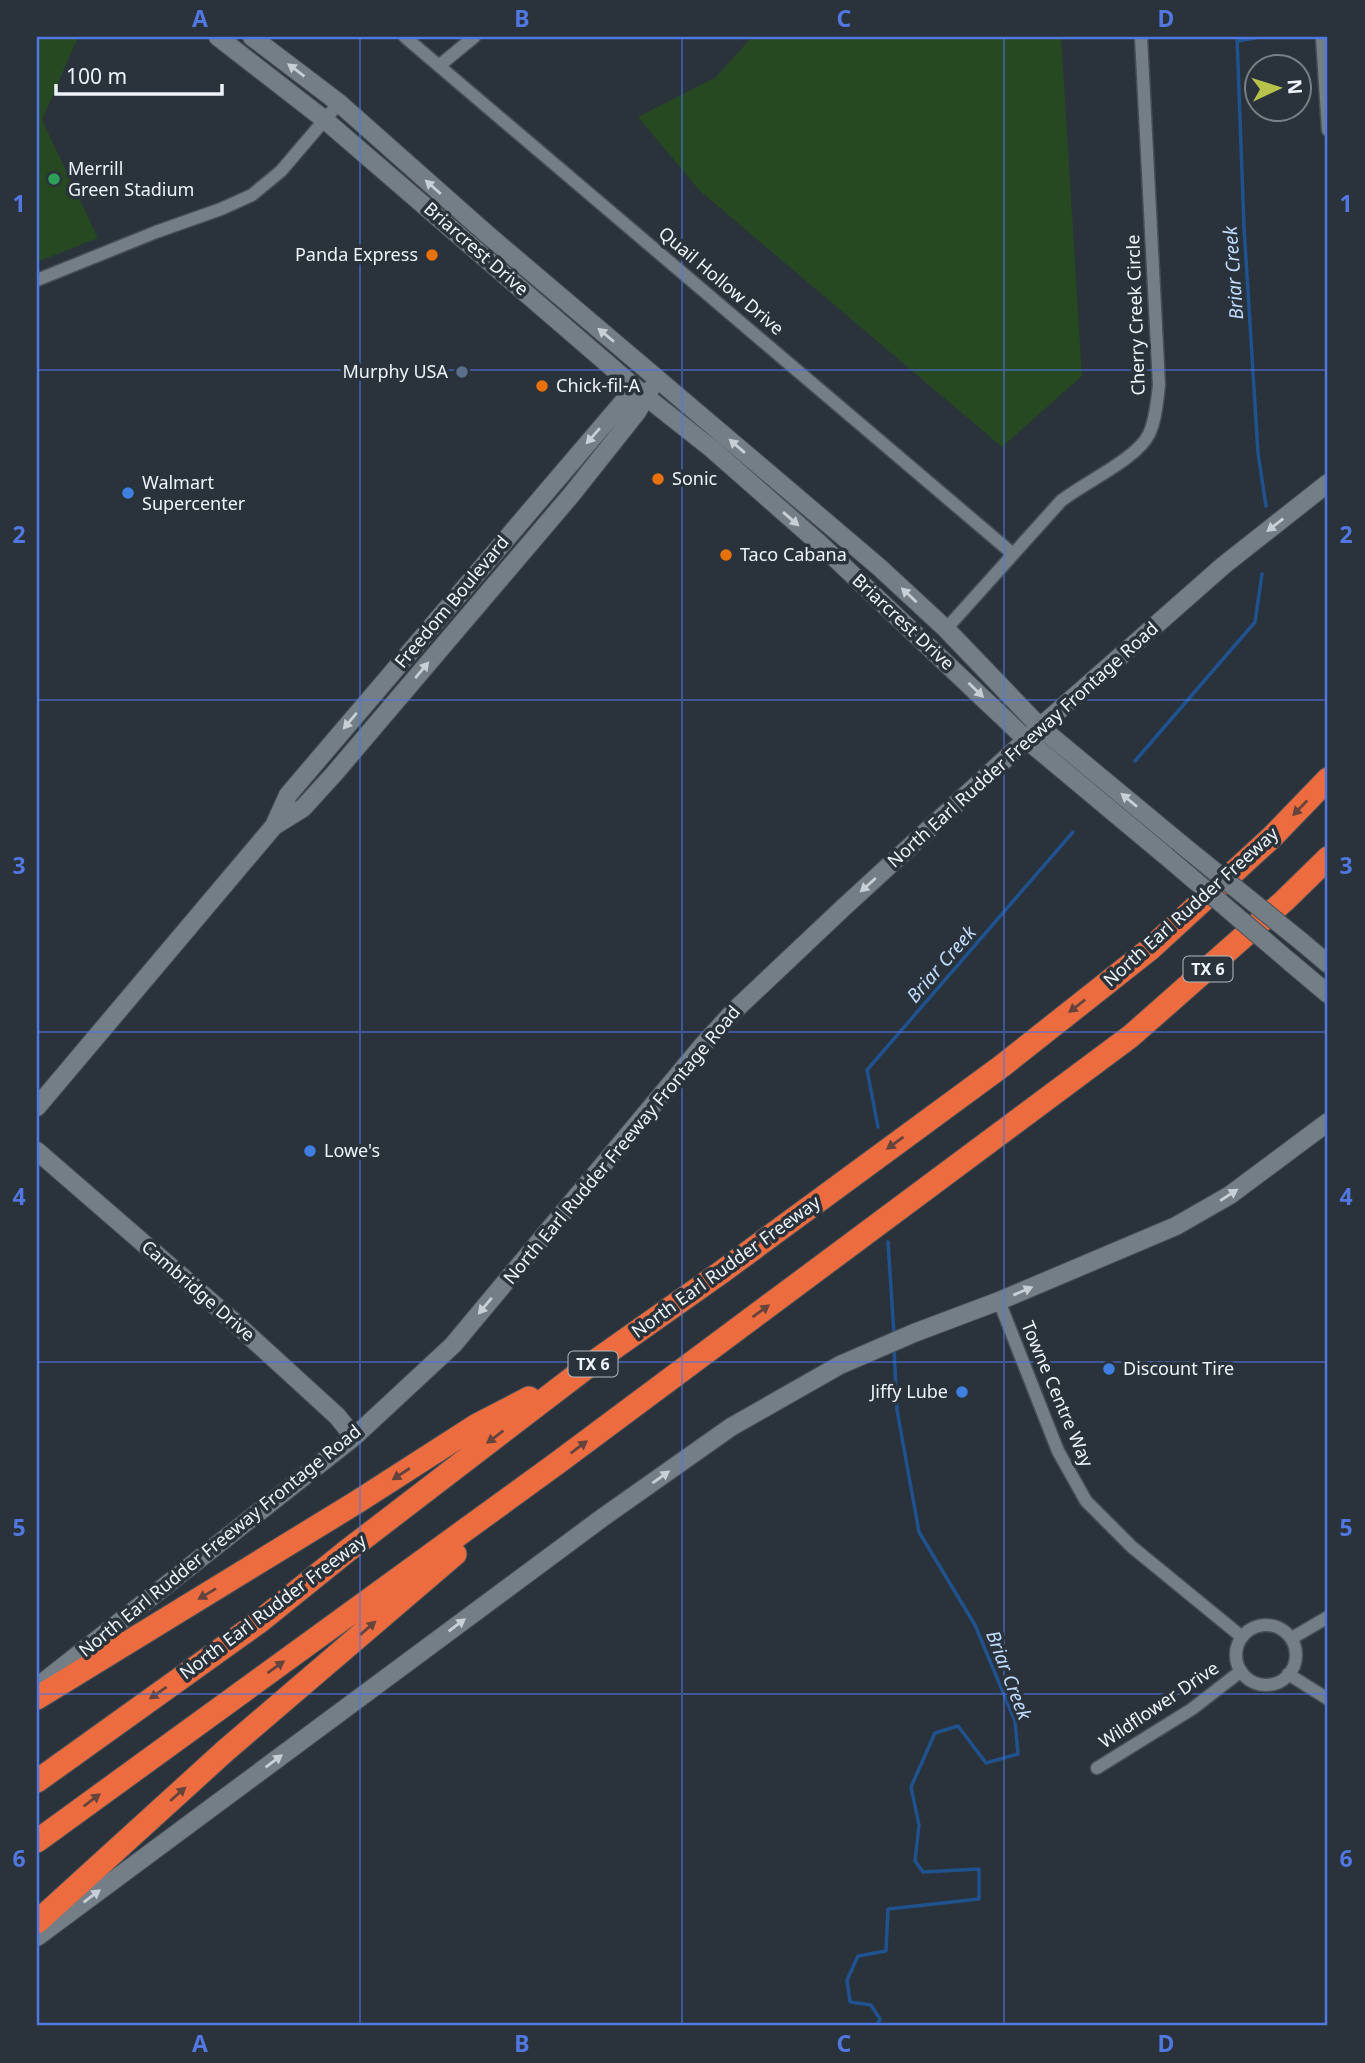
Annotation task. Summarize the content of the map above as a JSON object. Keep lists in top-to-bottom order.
{
  "streets": {
    "highway": ["North Earl Rudder Freeway", "TX 6"],
    "main road": [
      "Briarcrest Drive",
      "Freedom Boulevard",
      "North Earl Rudder Freeway Frontage Road",
      "Cambridge Drive"
    ],
    "street": [
      "Quail Hollow Drive",
      "Cherry Creek Circle",
      "Towne Centre Way",
      "Wildflower Drive"
    ]
  },
  "crossings": [
    ["Briarcrest Drive", "Cherry Creek Circle"],
    ["Briarcrest Drive", "Freedom Boulevard"],
    ["Briarcrest Drive", "North Earl Rudder Freeway Frontage Road"],
    ["Quail Hollow Drive", "Cherry Creek Circle"],
    ["North Earl Rudder Freeway Frontage Road", "Cambridge Drive"],
    ["Towne Centre Way", "Wildflower Drive"]
  ],
  "one_way": ["North Earl Rudder Freeway Frontage Road"],
  "water": ["Briar Creek"],
  "places": [
    "Merrill Green Stadium",
    "Panda Express",
    "Murphy USA",
    "Chick-fil-A",
    "Sonic",
    "Walmart Supercenter",
    "Taco Cabana",
    "Lowe's",
    "Discount Tire",
    "Jiffy Lube"
  ],
  "scale_bar": "100 m",
  "north": "right",
  "grid": {
    "columns": [
      "A",
      "B",
      "C",
      "D"
    ],
    "rows": [
      "1",
      "2",
      "3",
      "4",
      "5",
      "6"
    ]
  }
}
